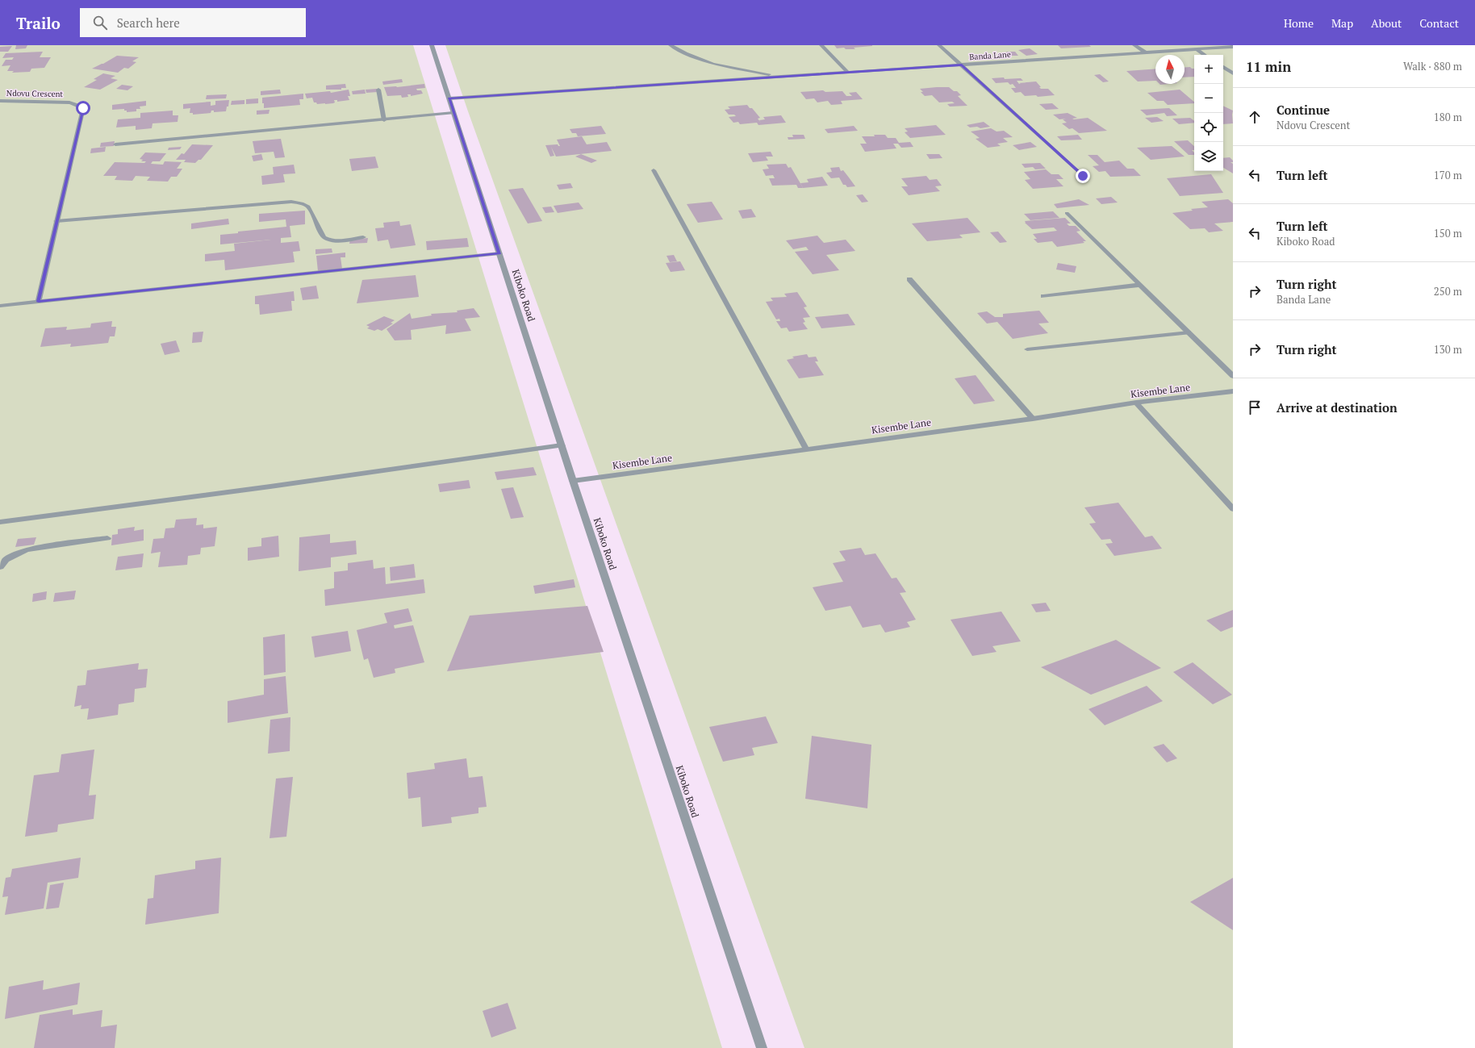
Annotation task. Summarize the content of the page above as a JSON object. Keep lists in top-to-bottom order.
{
  "streets": {
    "street": [
      "Banda Lane",
      "Ndovu Crescent",
      "Kiboko Road",
      "Kisembe Lane"
    ]
  },
  "crossings": [
    ["Banda Lane", "Kiboko Road"],
    ["Kiboko Road", "Kisembe Lane"]
  ],
  "north": "top",
  "page": {
    "header": "Trailo",
    "search": "Search here",
    "nav": [
      "Home",
      "Map",
      "About",
      "Contact"
    ],
    "heading": ["11 min", "Walk · 880 m"],
    "map_buttons": ["+", "−"],
    "list": [
      ["Continue", "Ndovu Crescent", "180 m"],
      ["Turn left", "170 m"],
      ["Turn left", "Kiboko Road", "150 m"],
      ["Turn right", "Banda Lane", "250 m"],
      ["Turn right", "130 m"],
      "Arrive at destination"
    ]
  }
}
